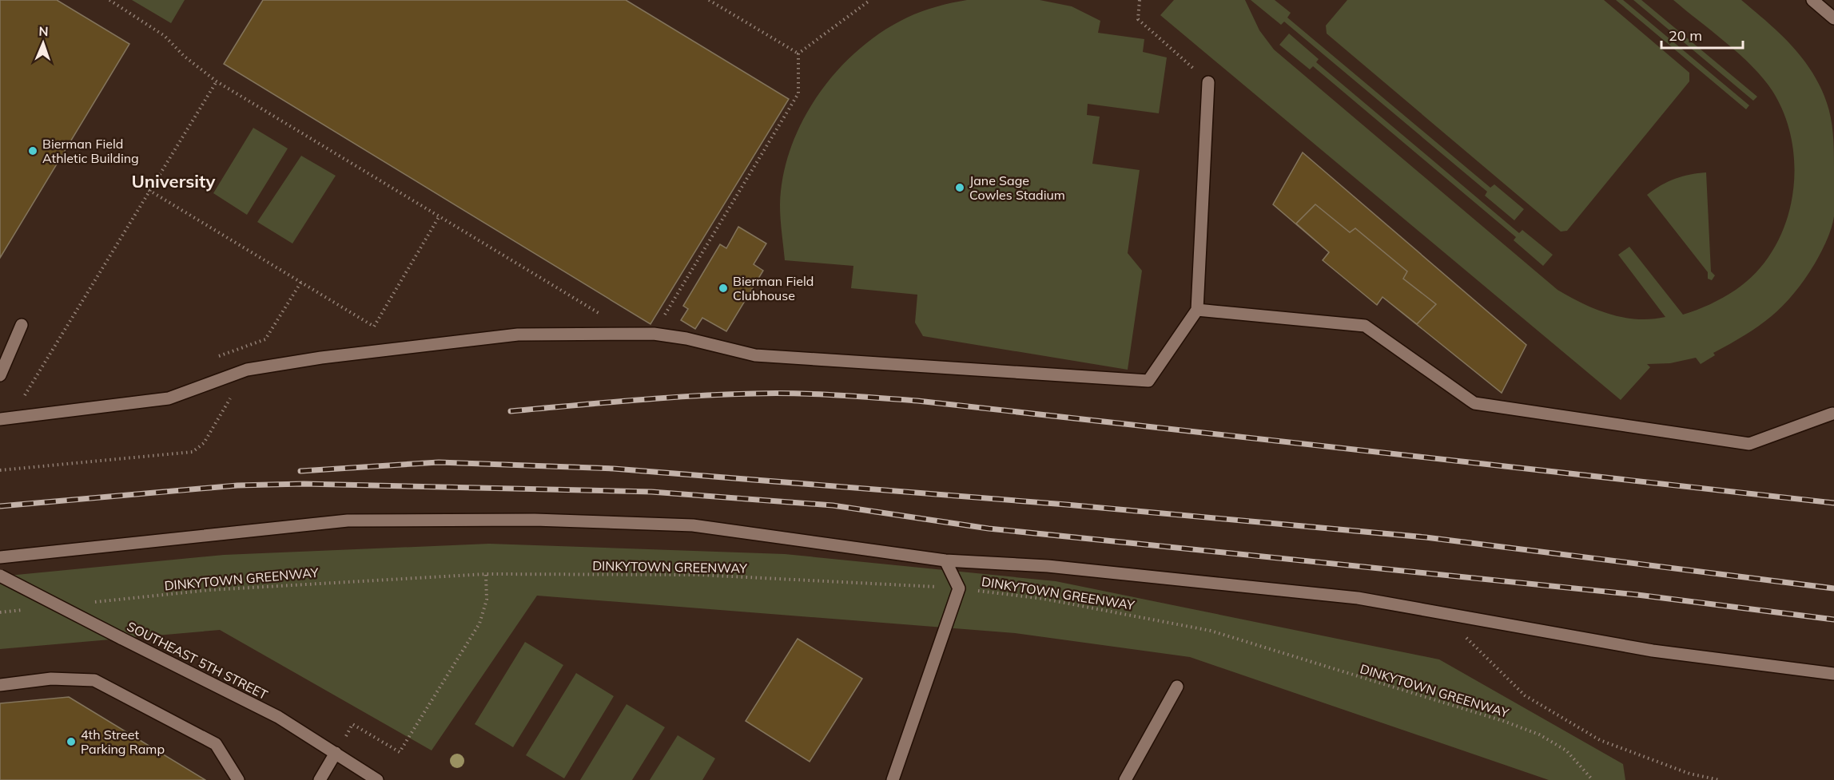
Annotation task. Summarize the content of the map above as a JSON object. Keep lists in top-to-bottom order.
{
  "streets": {
    "street": ["SOUTHEAST 5TH STREET"],
    "path": ["DINKYTOWN GREENWAY"]
  },
  "districts": ["University"],
  "places": [
    "Bierman Field Athletic Building",
    "Jane Sage Cowles Stadium",
    "Bierman Field Clubhouse",
    "4th Street Parking Ramp"
  ],
  "scale_bar": "20 m",
  "north": "top"
}
